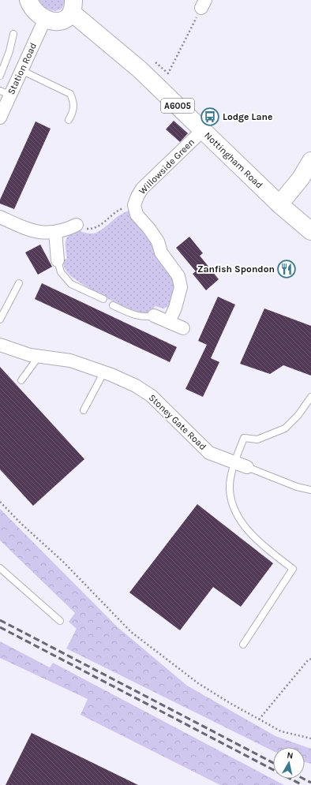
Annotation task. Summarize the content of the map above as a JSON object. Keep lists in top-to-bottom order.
{
  "streets": {
    "main road": ["A6005", "Nottingham Road"],
    "street": ["Station Road", "Willowside Green", "Stoney Gate Road"]
  },
  "crossings": [
    ["Nottingham Road", "Willowside Green"]
  ],
  "places": {
    "bus stop": ["Lodge Lane"],
    "restaurant": ["Zanfish Spondon"]
  },
  "north": "top"
}
